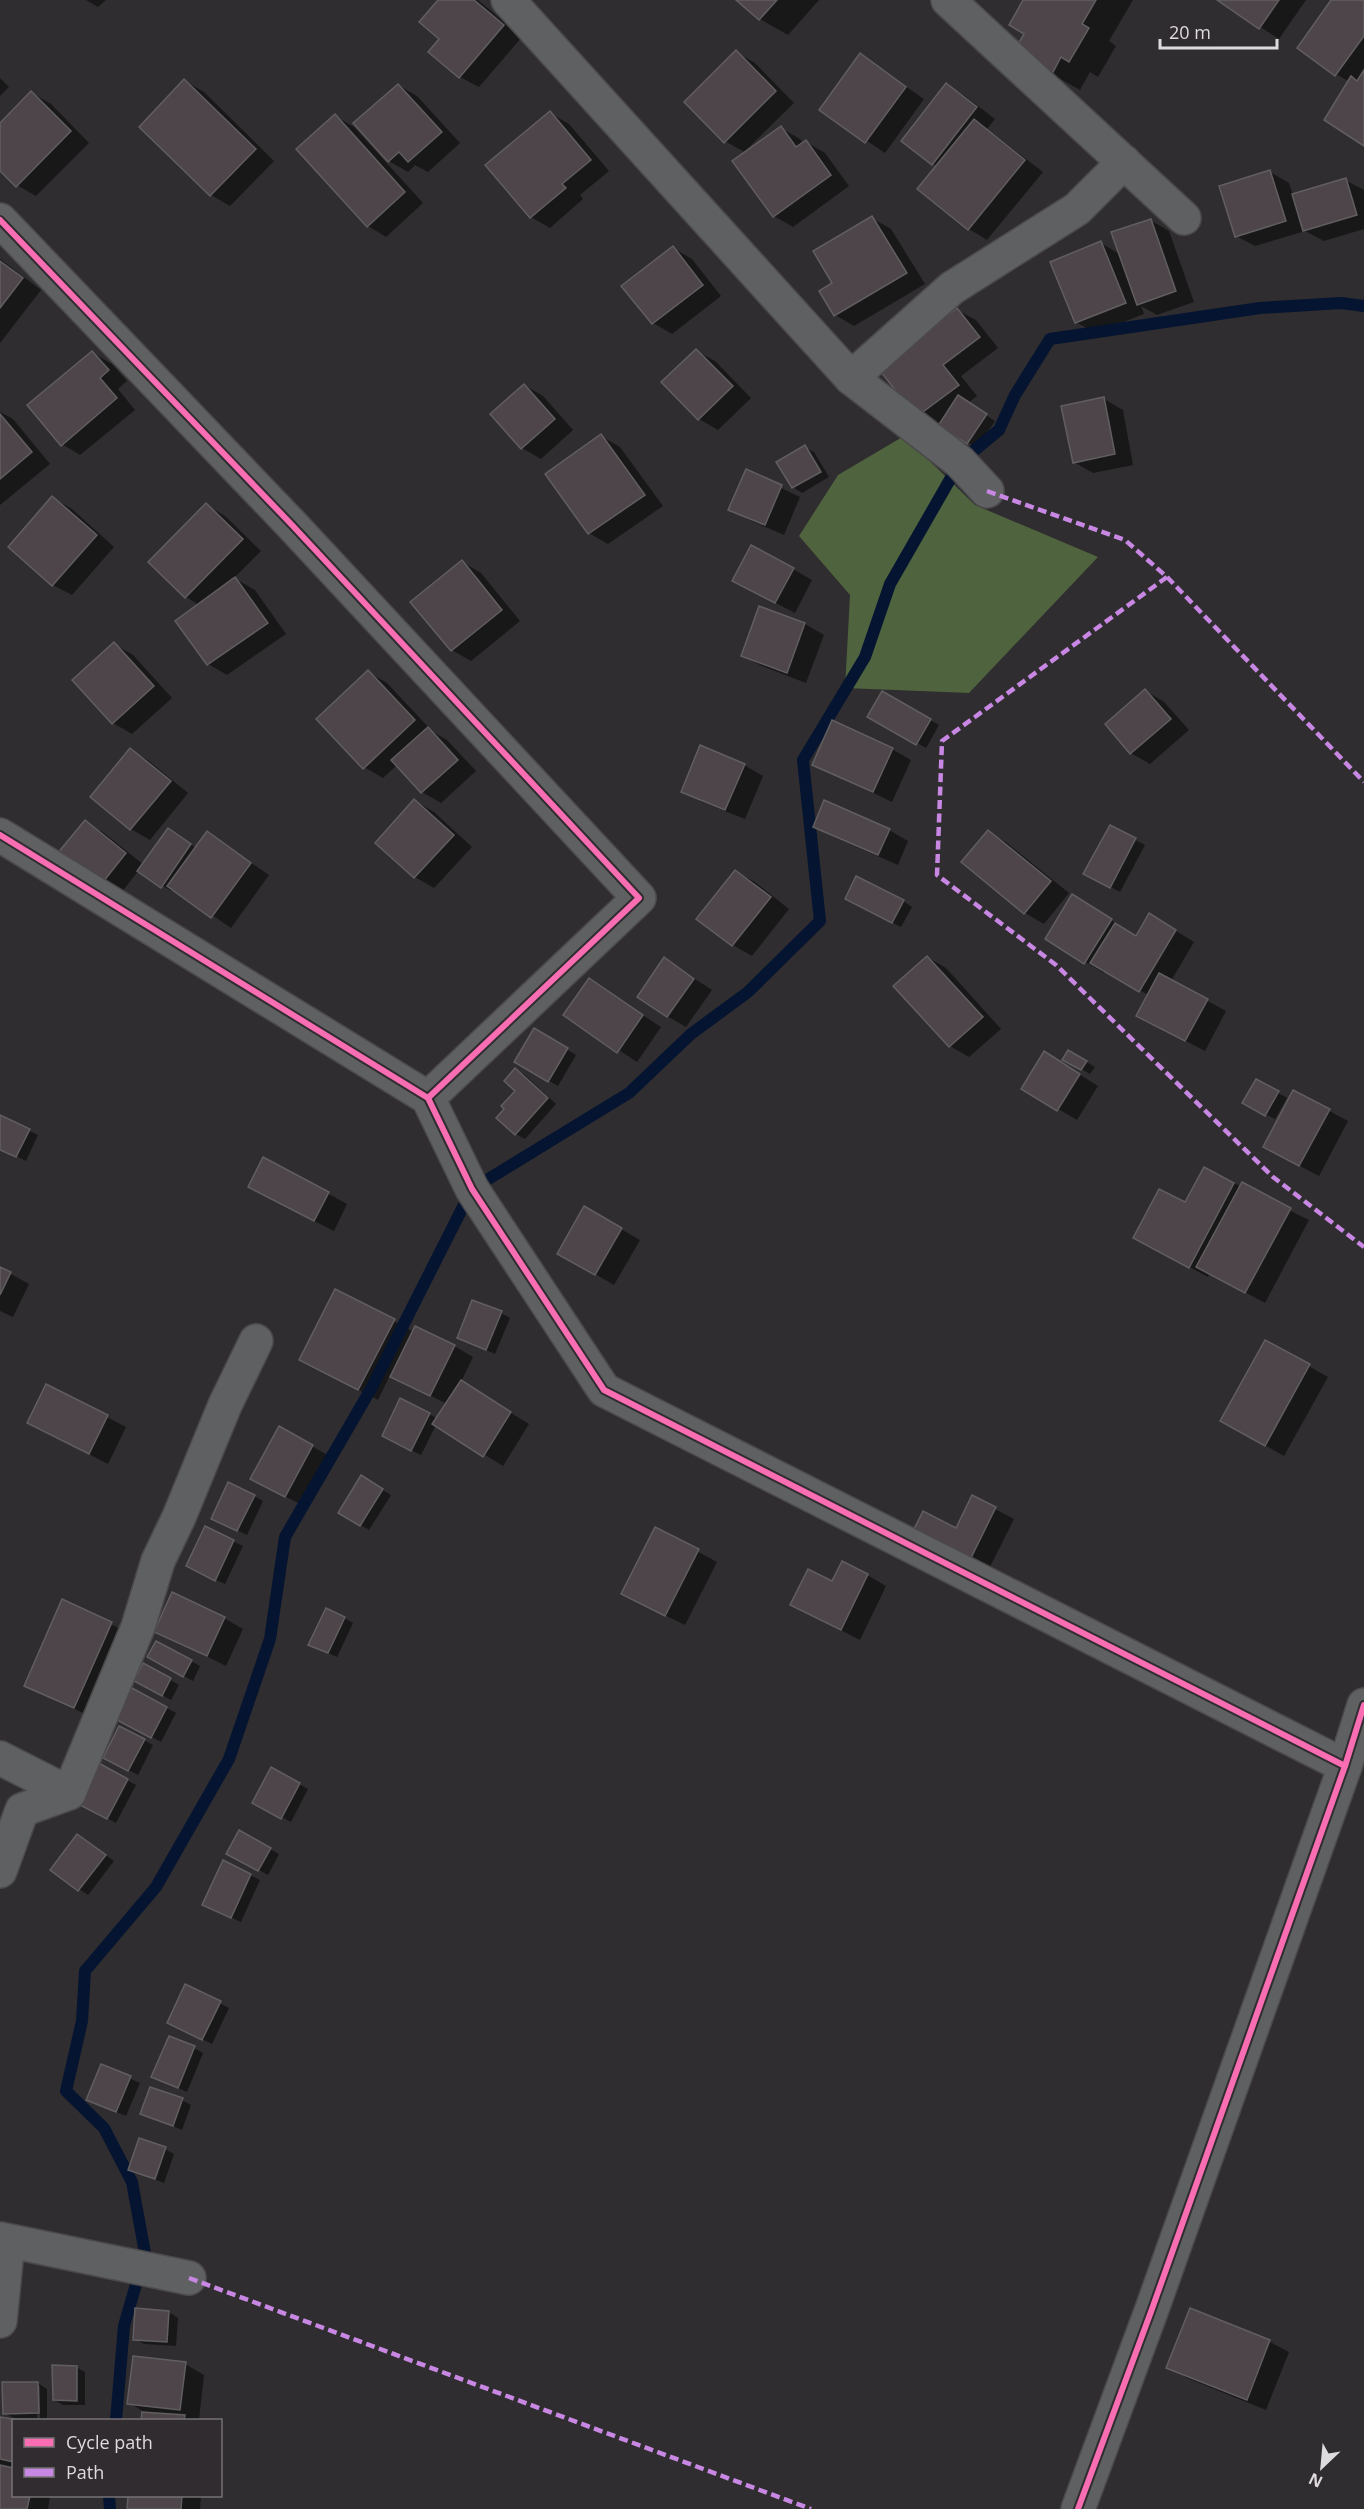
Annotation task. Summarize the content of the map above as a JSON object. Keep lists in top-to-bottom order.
{
  "legend": ["Cycle path", "Path"],
  "scale_bar": "20 m",
  "north": "bottom left"
}
